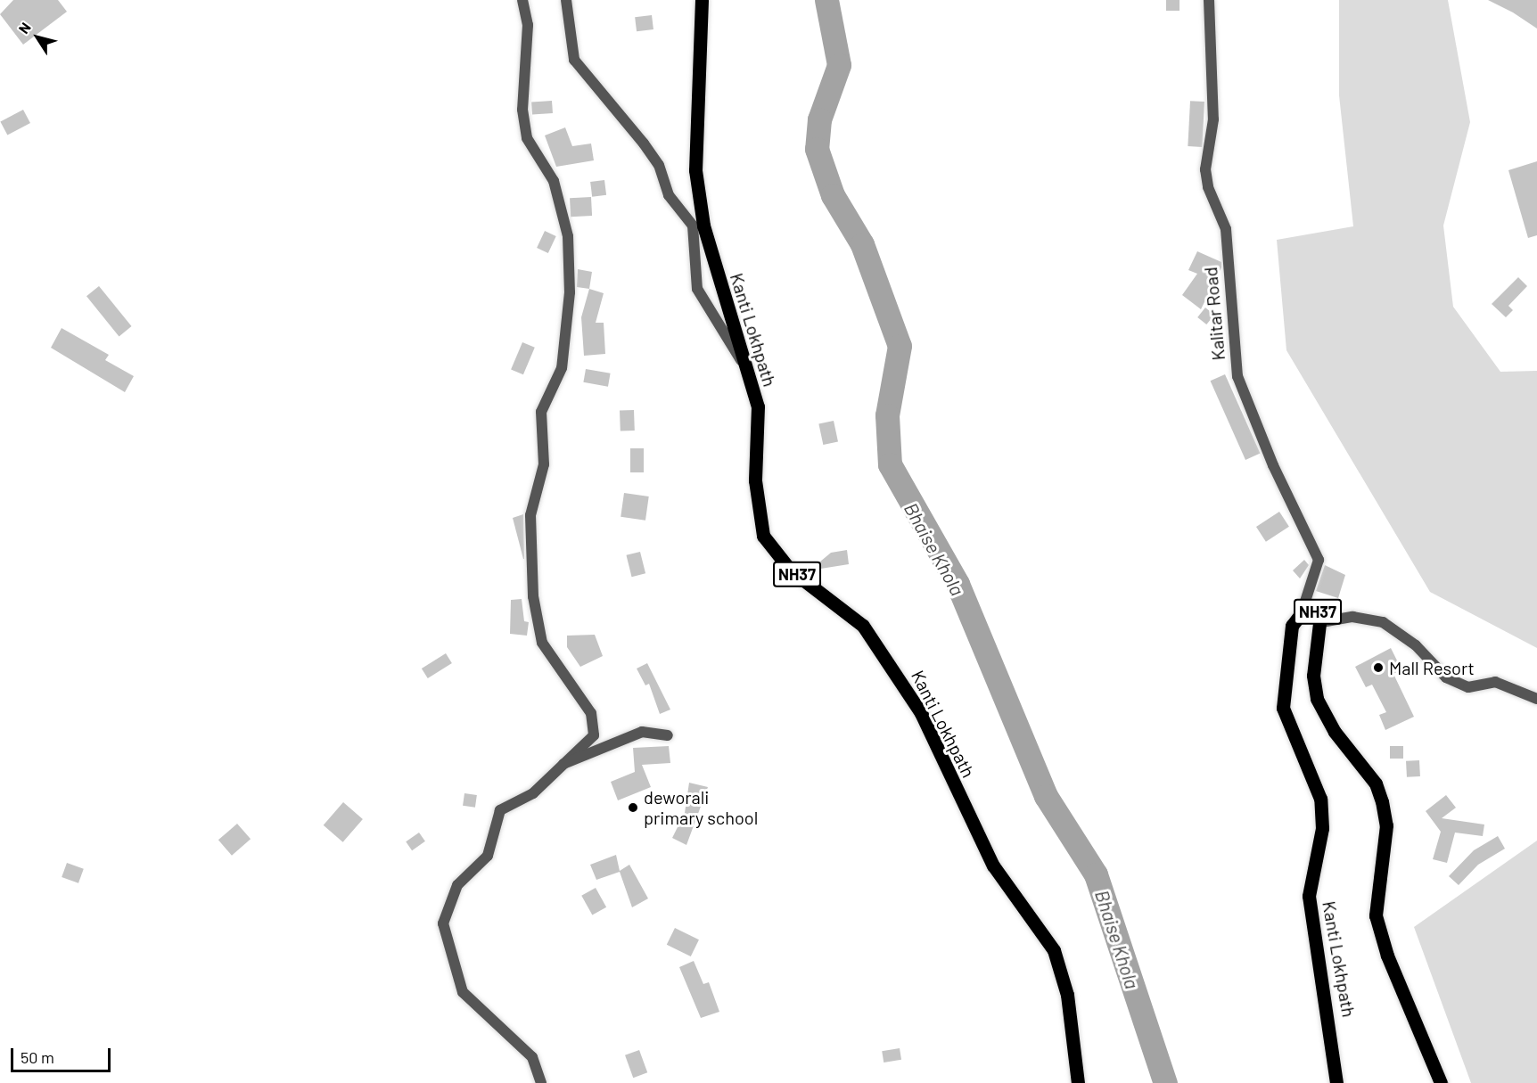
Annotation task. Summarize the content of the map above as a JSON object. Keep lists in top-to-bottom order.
{
  "streets": {
    "main road": ["Kanti Lokhpath", "NH37"],
    "street": ["Kalitar Road"]
  },
  "crossings": [
    ["Kalitar Road", "Kanti Lokhpath"],
    ["Kalitar Road", "NH37"],
    ["Kanti Lokhpath", "NH37"]
  ],
  "water": ["Bhaise Khola"],
  "places": ["Mall Resort", "deworali primary school"],
  "scale_bar": "50 m",
  "north": "top left"
}
